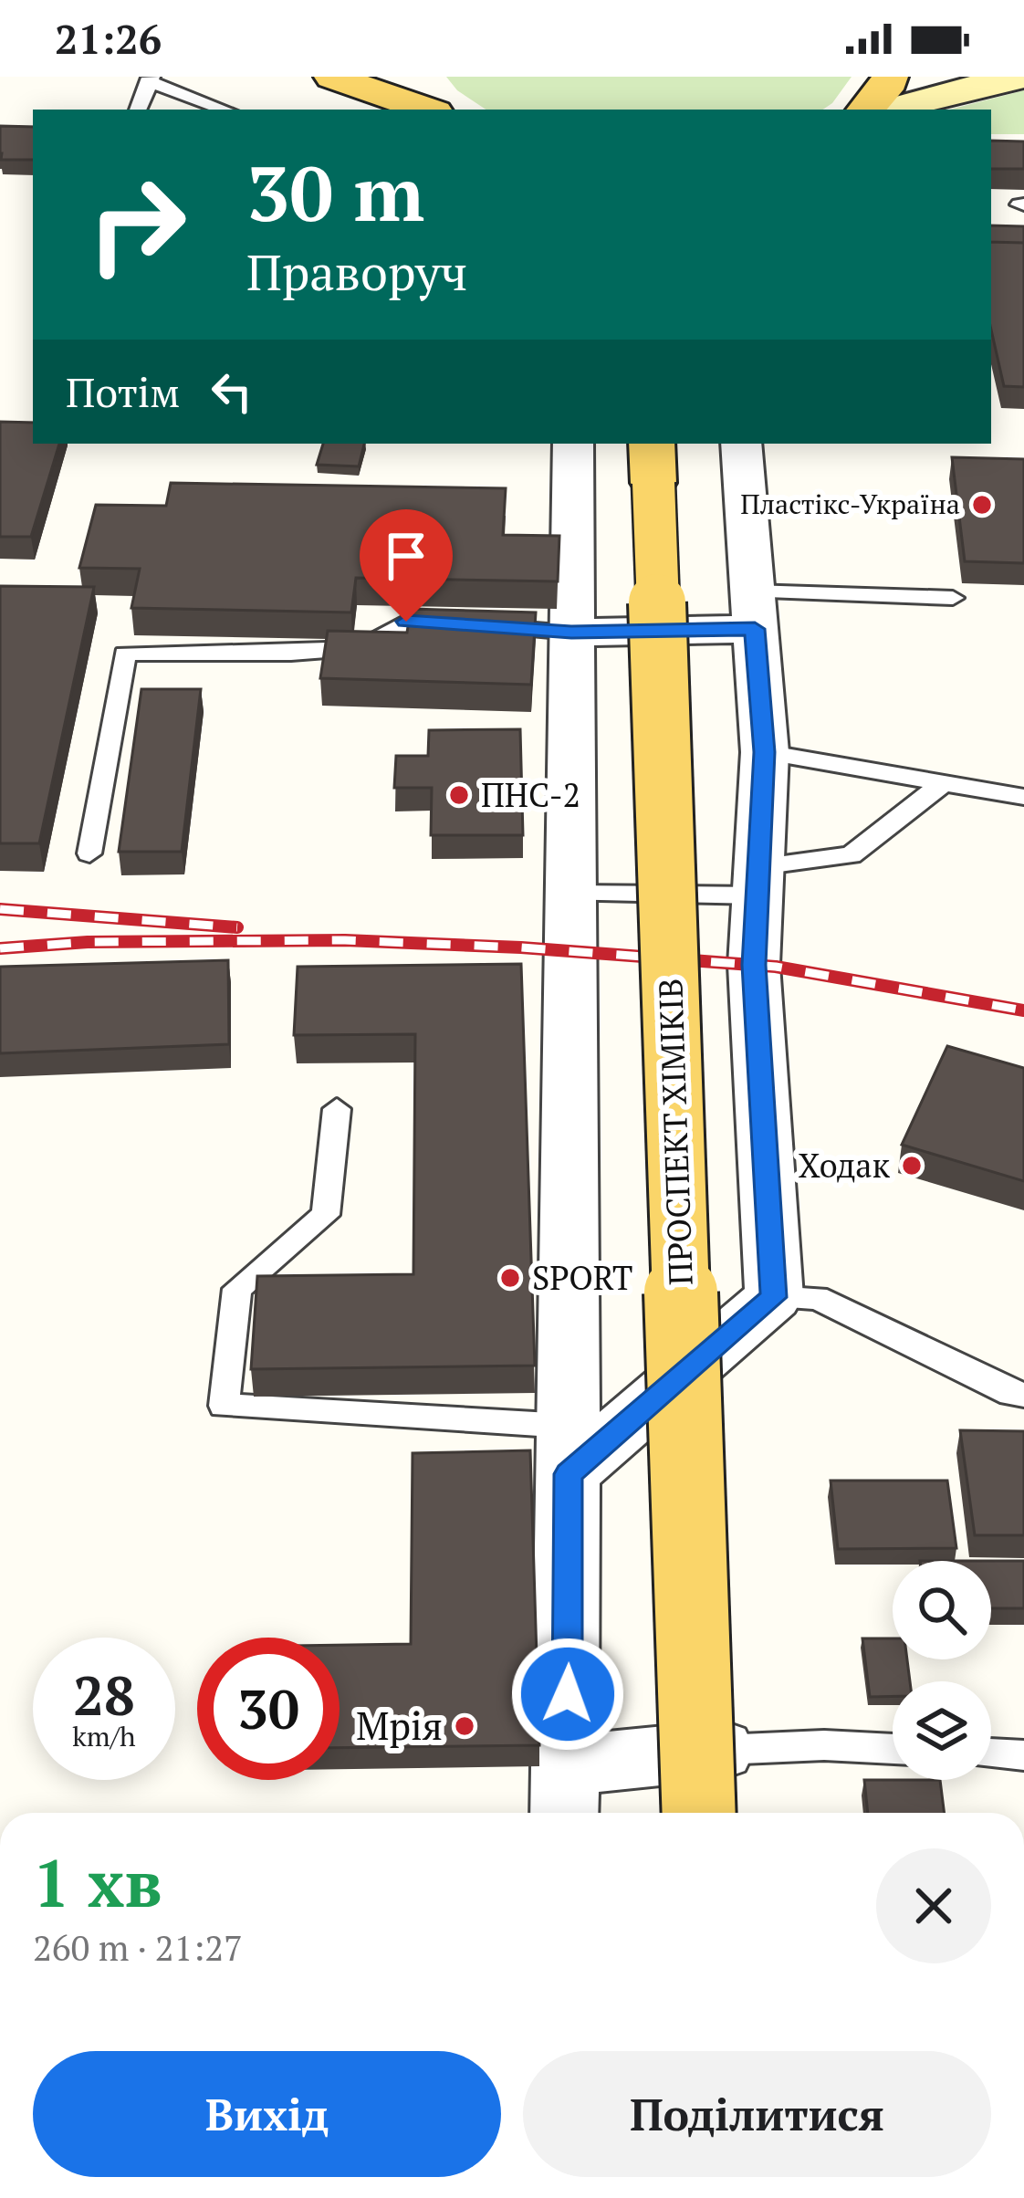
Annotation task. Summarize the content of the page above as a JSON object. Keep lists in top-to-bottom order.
{
  "streets": {
    "main road": ["ПРОСПЕКТ ХІМІКІВ"]
  },
  "places": [
    "Пластікс-Україна",
    "ПНС-2",
    "Ходак",
    "SPORT",
    "Мрія"
  ],
  "page": {
    "status": "21:26",
    "turn": ["30 m", "Праворуч"],
    "then": "Потім",
    "speed": "28 km/h",
    "limit": "30",
    "heading": ["1 хв", "260 m · 21:27"],
    "buttons": ["Вихід", "Поділитися"]
  }
}
